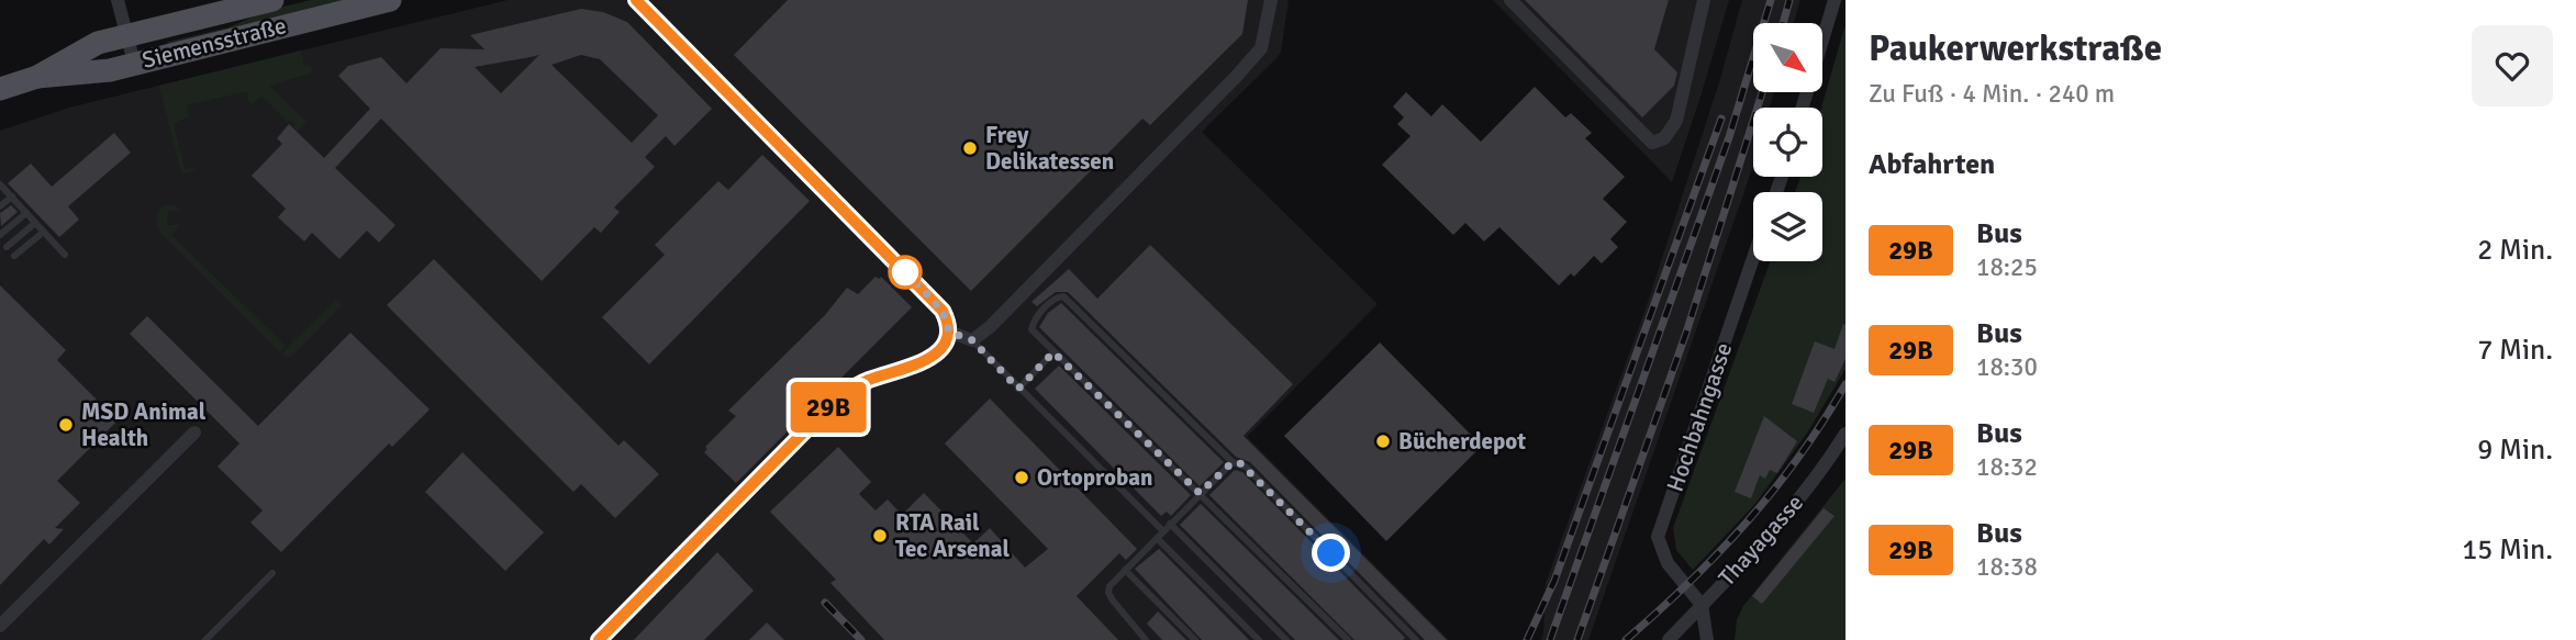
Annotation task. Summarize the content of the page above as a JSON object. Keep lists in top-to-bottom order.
{
  "streets": {
    "main road": ["Siemensstraße"],
    "street": ["Hochbahngasse", "Thayagasse"]
  },
  "crossings": [
    ["Hochbahngasse", "Thayagasse"]
  ],
  "places": [
    "Frey Delikatessen",
    "MSD Animal Health",
    "Bücherdepot",
    "Ortoproban",
    "RTA Rail Tec Arsenal"
  ],
  "lines": ["bus line 29B"],
  "north": "bottom right",
  "page": {
    "on_map": "29B",
    "heading": [
      ["Paukerwerkstraße", "Zu Fuß · 4 Min. · 240 m"],
      "Abfahrten"
    ],
    "list": [
      {
        "mark": "29B",
        "name": "Bus",
        "note": "18:25",
        "value": "2 Min."
      },
      {
        "mark": "29B",
        "name": "Bus",
        "note": "18:30",
        "value": "7 Min."
      },
      {
        "mark": "29B",
        "name": "Bus",
        "note": "18:32",
        "value": "9 Min."
      },
      {
        "mark": "29B",
        "name": "Bus",
        "note": "18:38",
        "value": "15 Min."
      }
    ]
  }
}
